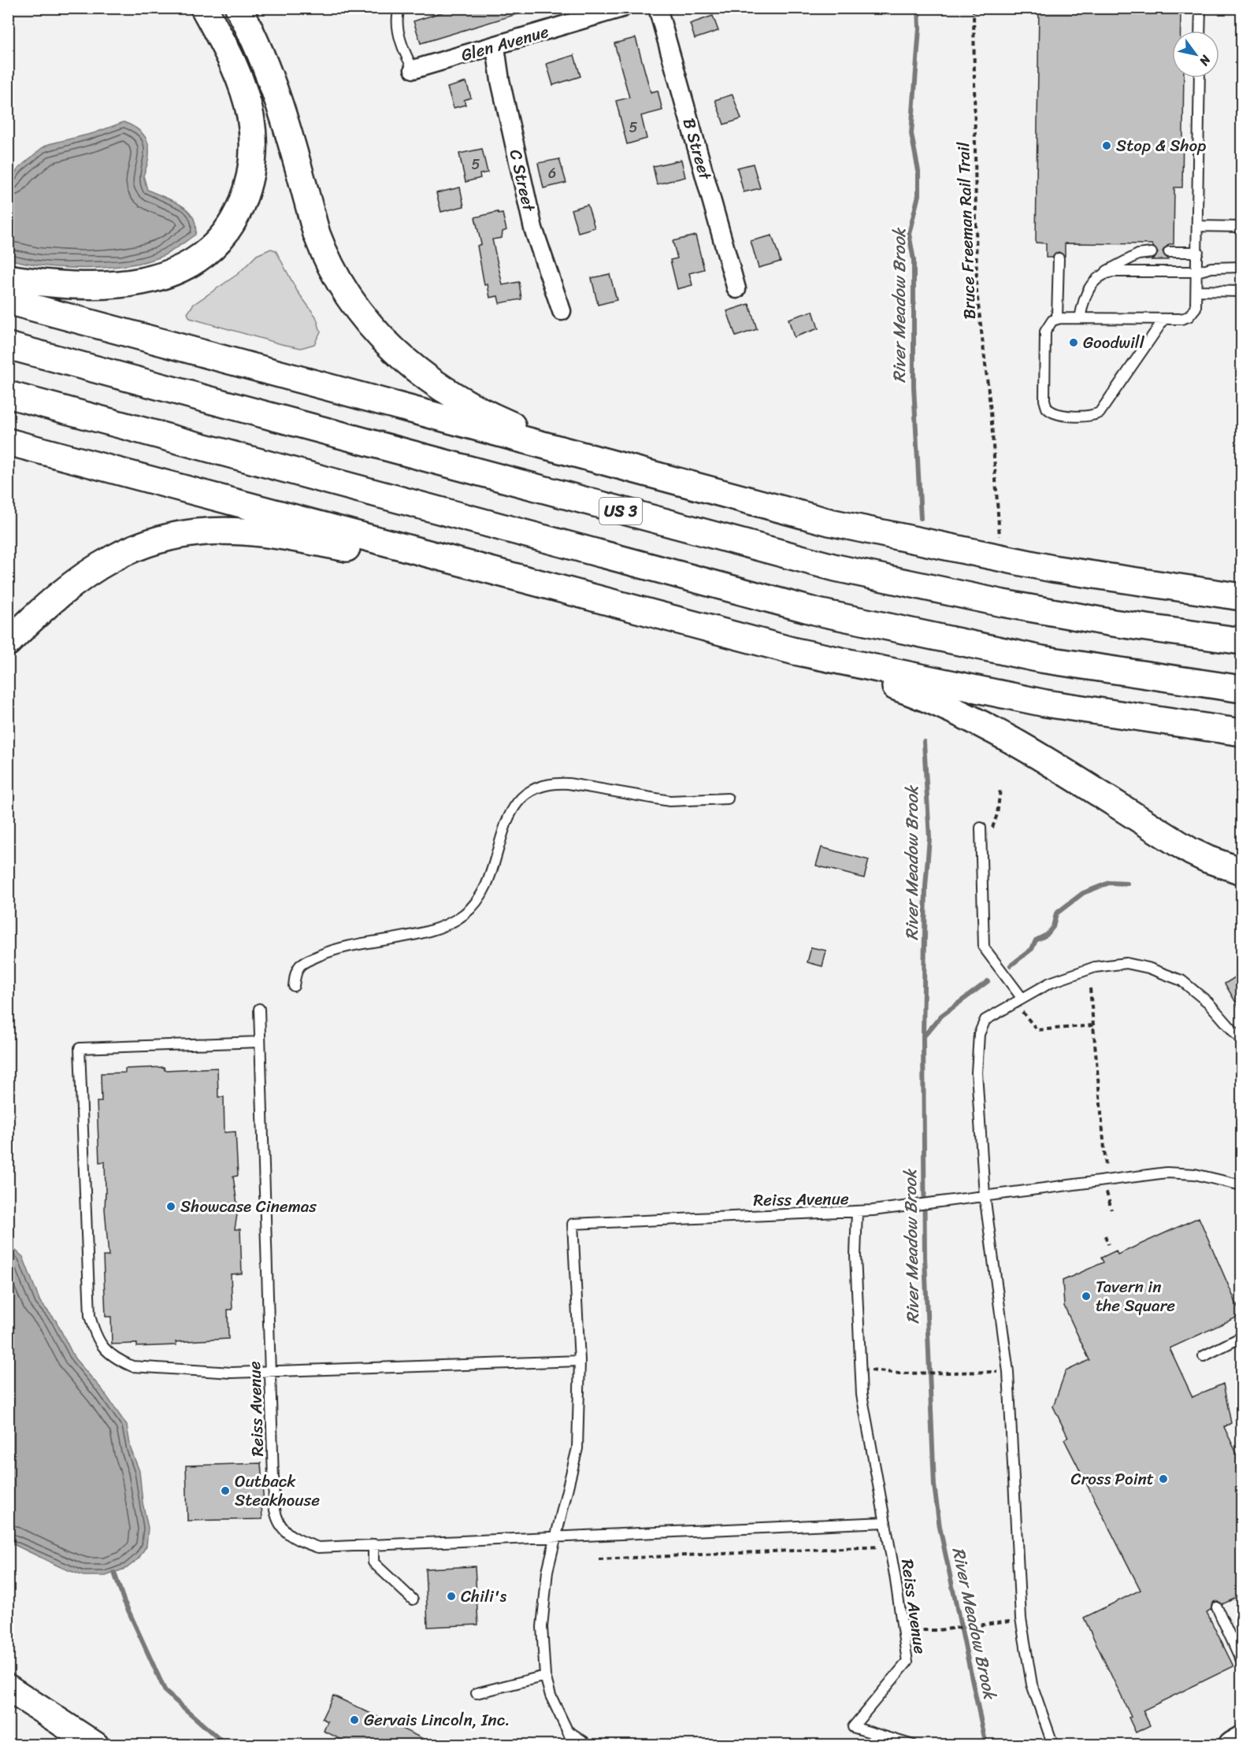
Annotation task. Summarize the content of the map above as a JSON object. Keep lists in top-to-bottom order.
{
  "streets": {
    "main road": ["US 3"],
    "street": ["Glen Avenue", "B Street", "C Street"],
    "lane": ["Reiss Avenue"],
    "path": ["Bruce Freeman Rail Trail"]
  },
  "crossings": [
    ["Glen Avenue", "C Street"]
  ],
  "water": ["River Meadow Brook"],
  "places": [
    "Stop & Shop",
    "Goodwill",
    "Showcase Cinemas",
    "Tavern in the Square",
    "Cross Point",
    "Outback Steakhouse",
    "Chili's",
    "Gervais Lincoln, Inc."
  ],
  "house_numbers": ["5", "5", "6"],
  "north": "bottom right"
}
